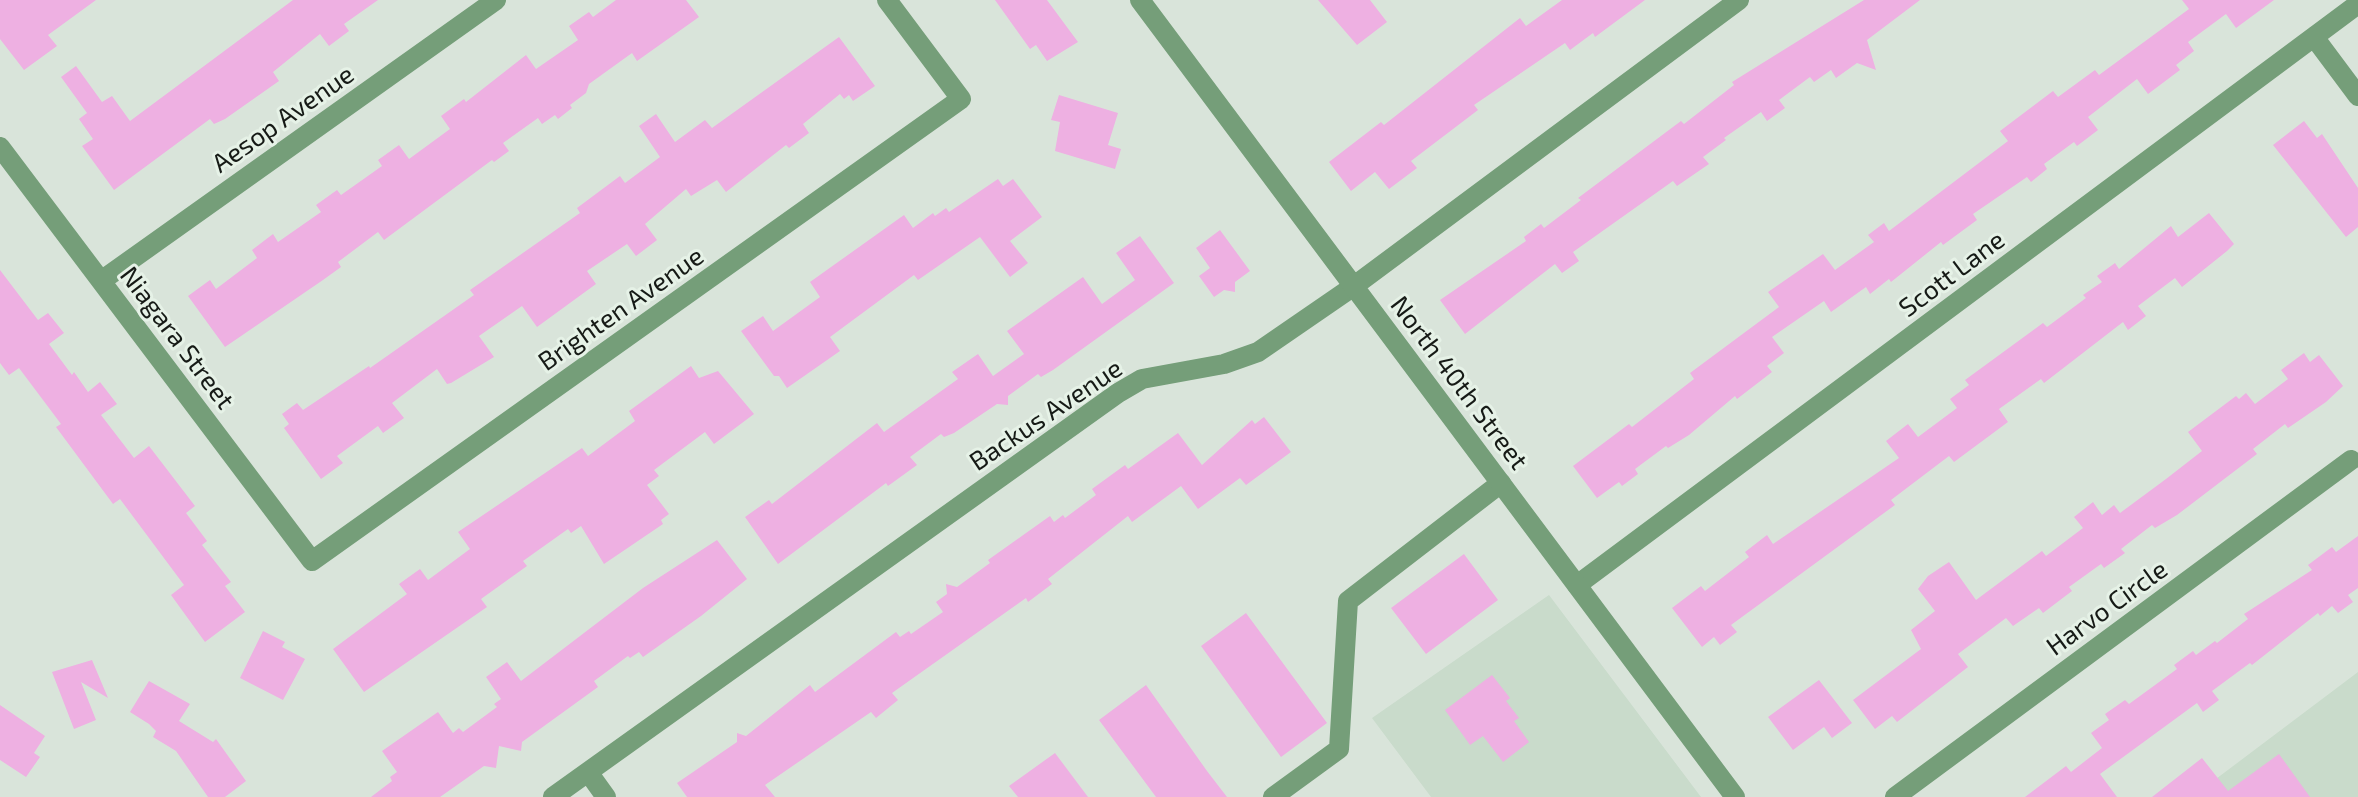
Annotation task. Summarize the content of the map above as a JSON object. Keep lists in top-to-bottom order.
{
  "streets": {
    "street": [
      "Aesop Avenue",
      "Scott Lane",
      "Brighten Avenue",
      "Niagara Street",
      "North 40th Street",
      "Backus Avenue",
      "Harvo Circle"
    ]
  },
  "crossings": [
    ["Aesop Avenue", "Niagara Street"],
    ["Scott Lane", "North 40th Street"],
    ["Brighten Avenue", "Niagara Street"],
    ["North 40th Street", "Backus Avenue"]
  ]
}
